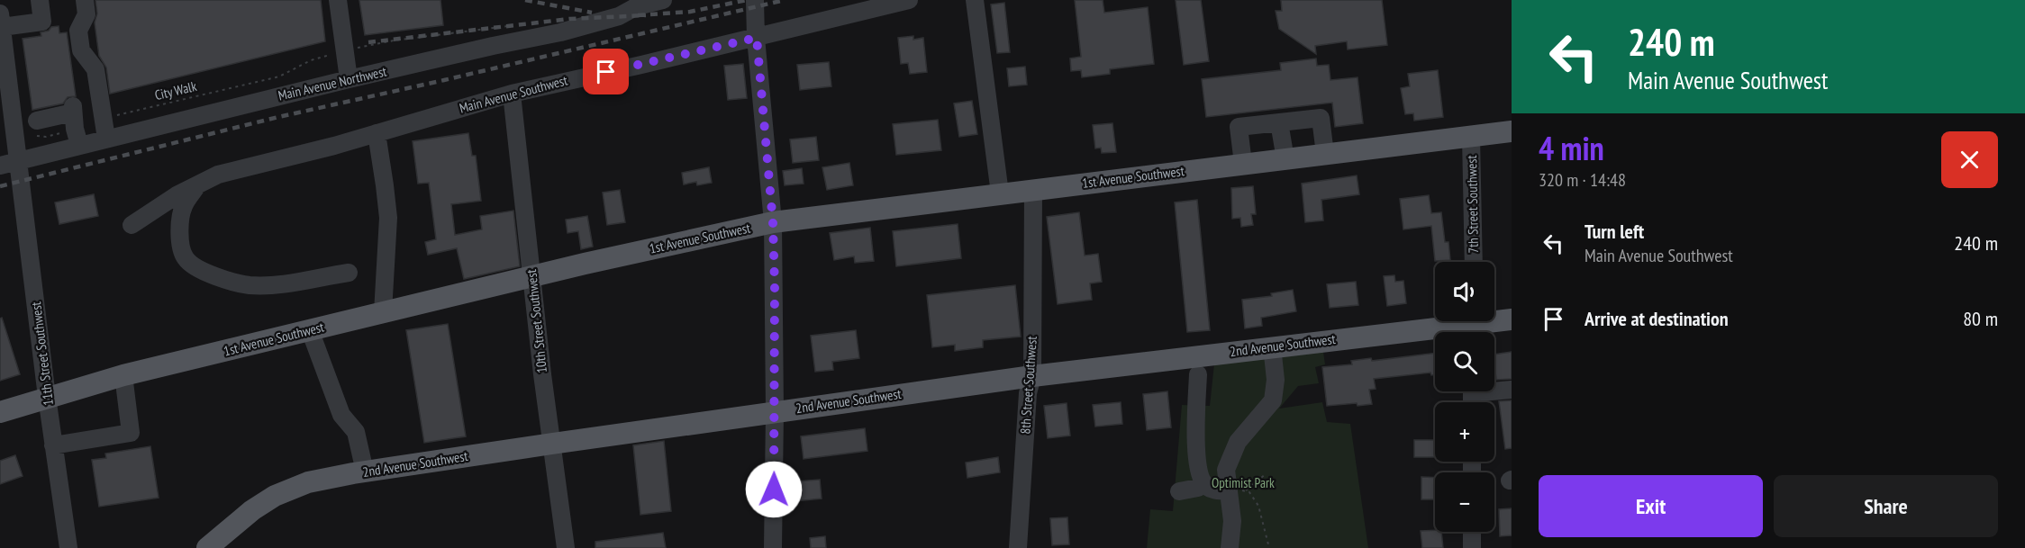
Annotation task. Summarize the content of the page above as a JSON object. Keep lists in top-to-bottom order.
{
  "streets": {
    "main road": ["1st Avenue Southwest", "2nd Avenue Southwest"],
    "street": [
      "Main Avenue Northwest",
      "Main Avenue Southwest",
      "7th Street Southwest",
      "10th Street Southwest",
      "11th Street Southwest",
      "8th Street Southwest"
    ],
    "path": ["City Walk"]
  },
  "crossings": [
    ["Main Avenue Northwest", "11th Street Southwest"],
    ["Main Avenue Southwest", "10th Street Southwest"],
    ["1st Avenue Southwest", "7th Street Southwest"],
    ["1st Avenue Southwest", "10th Street Southwest"],
    ["1st Avenue Southwest", "11th Street Southwest"],
    ["1st Avenue Southwest", "8th Street Southwest"],
    ["10th Street Southwest", "2nd Avenue Southwest"],
    ["2nd Avenue Southwest", "8th Street Southwest"]
  ],
  "parks": ["Optimist Park"],
  "page": {
    "turn": ["240 m", "Main Avenue Southwest"],
    "heading": ["4 min", "320 m · 14:48"],
    "list": [
      {
        "name": "Turn left",
        "note": "Main Avenue Southwest",
        "value": "240 m"
      },
      {
        "name": "Arrive at destination",
        "value": "80 m"
      }
    ],
    "map_buttons": ["+", "−"],
    "buttons": ["Exit", "Share"]
  }
}
